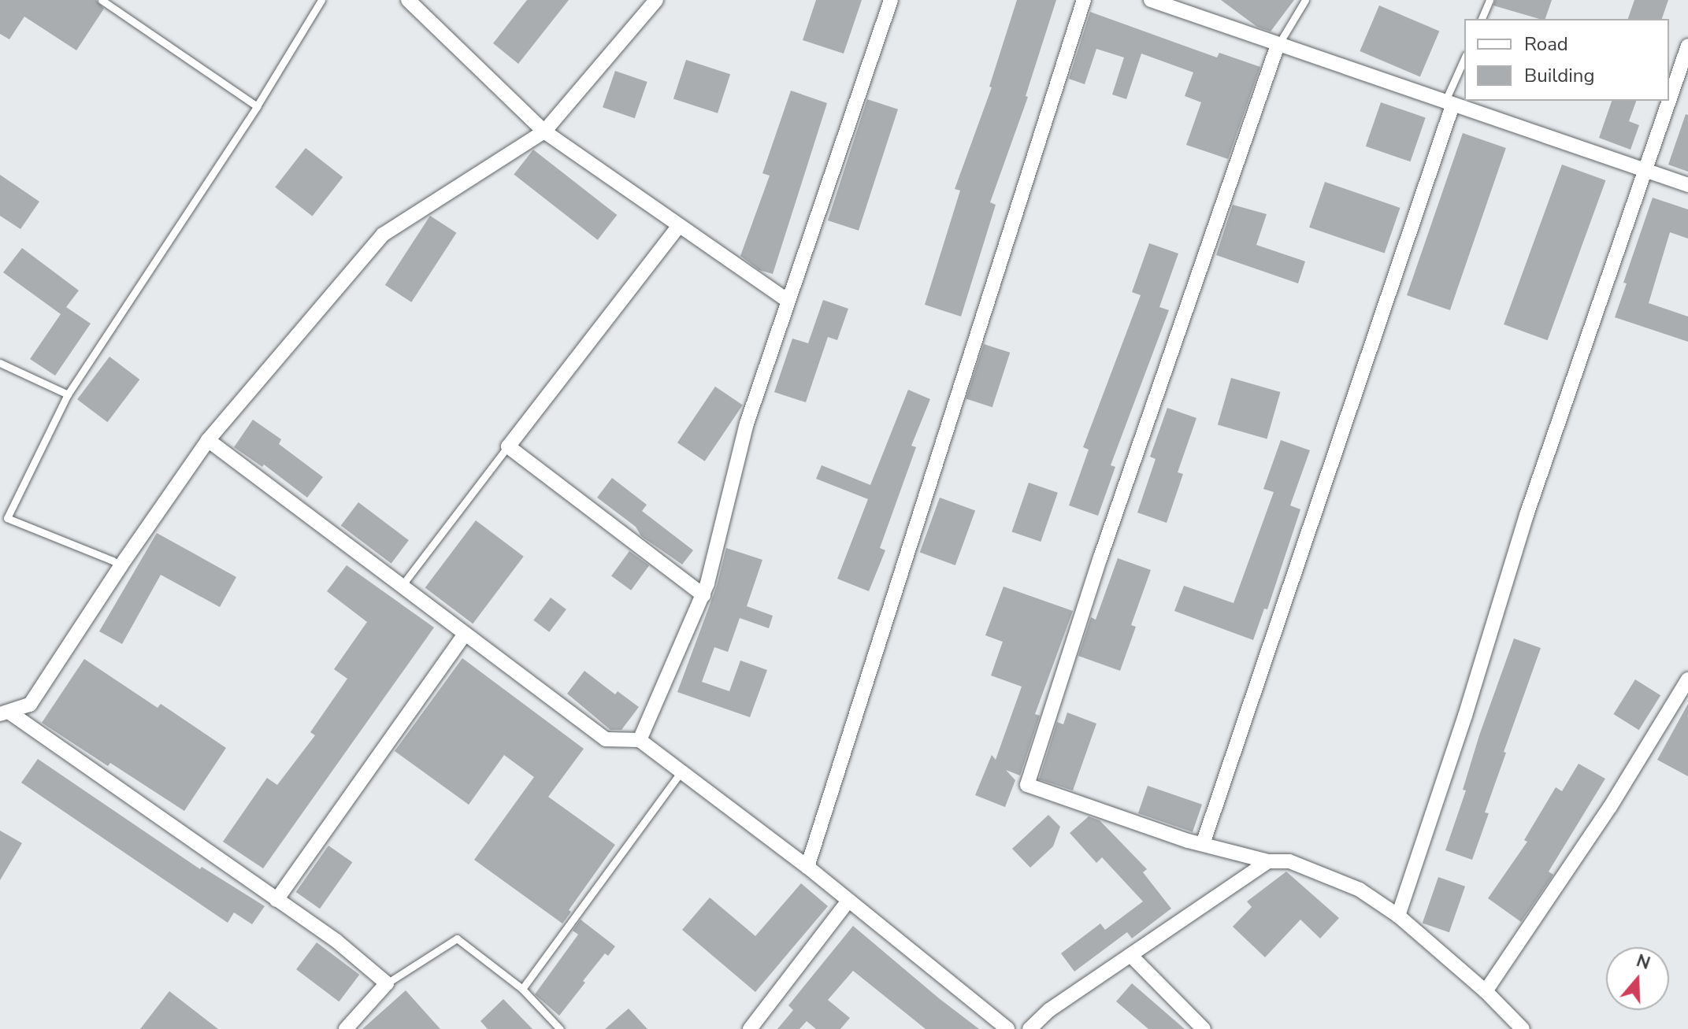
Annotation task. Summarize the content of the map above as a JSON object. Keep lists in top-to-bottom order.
{
  "legend": ["Road", "Building"],
  "north": "top"
}
